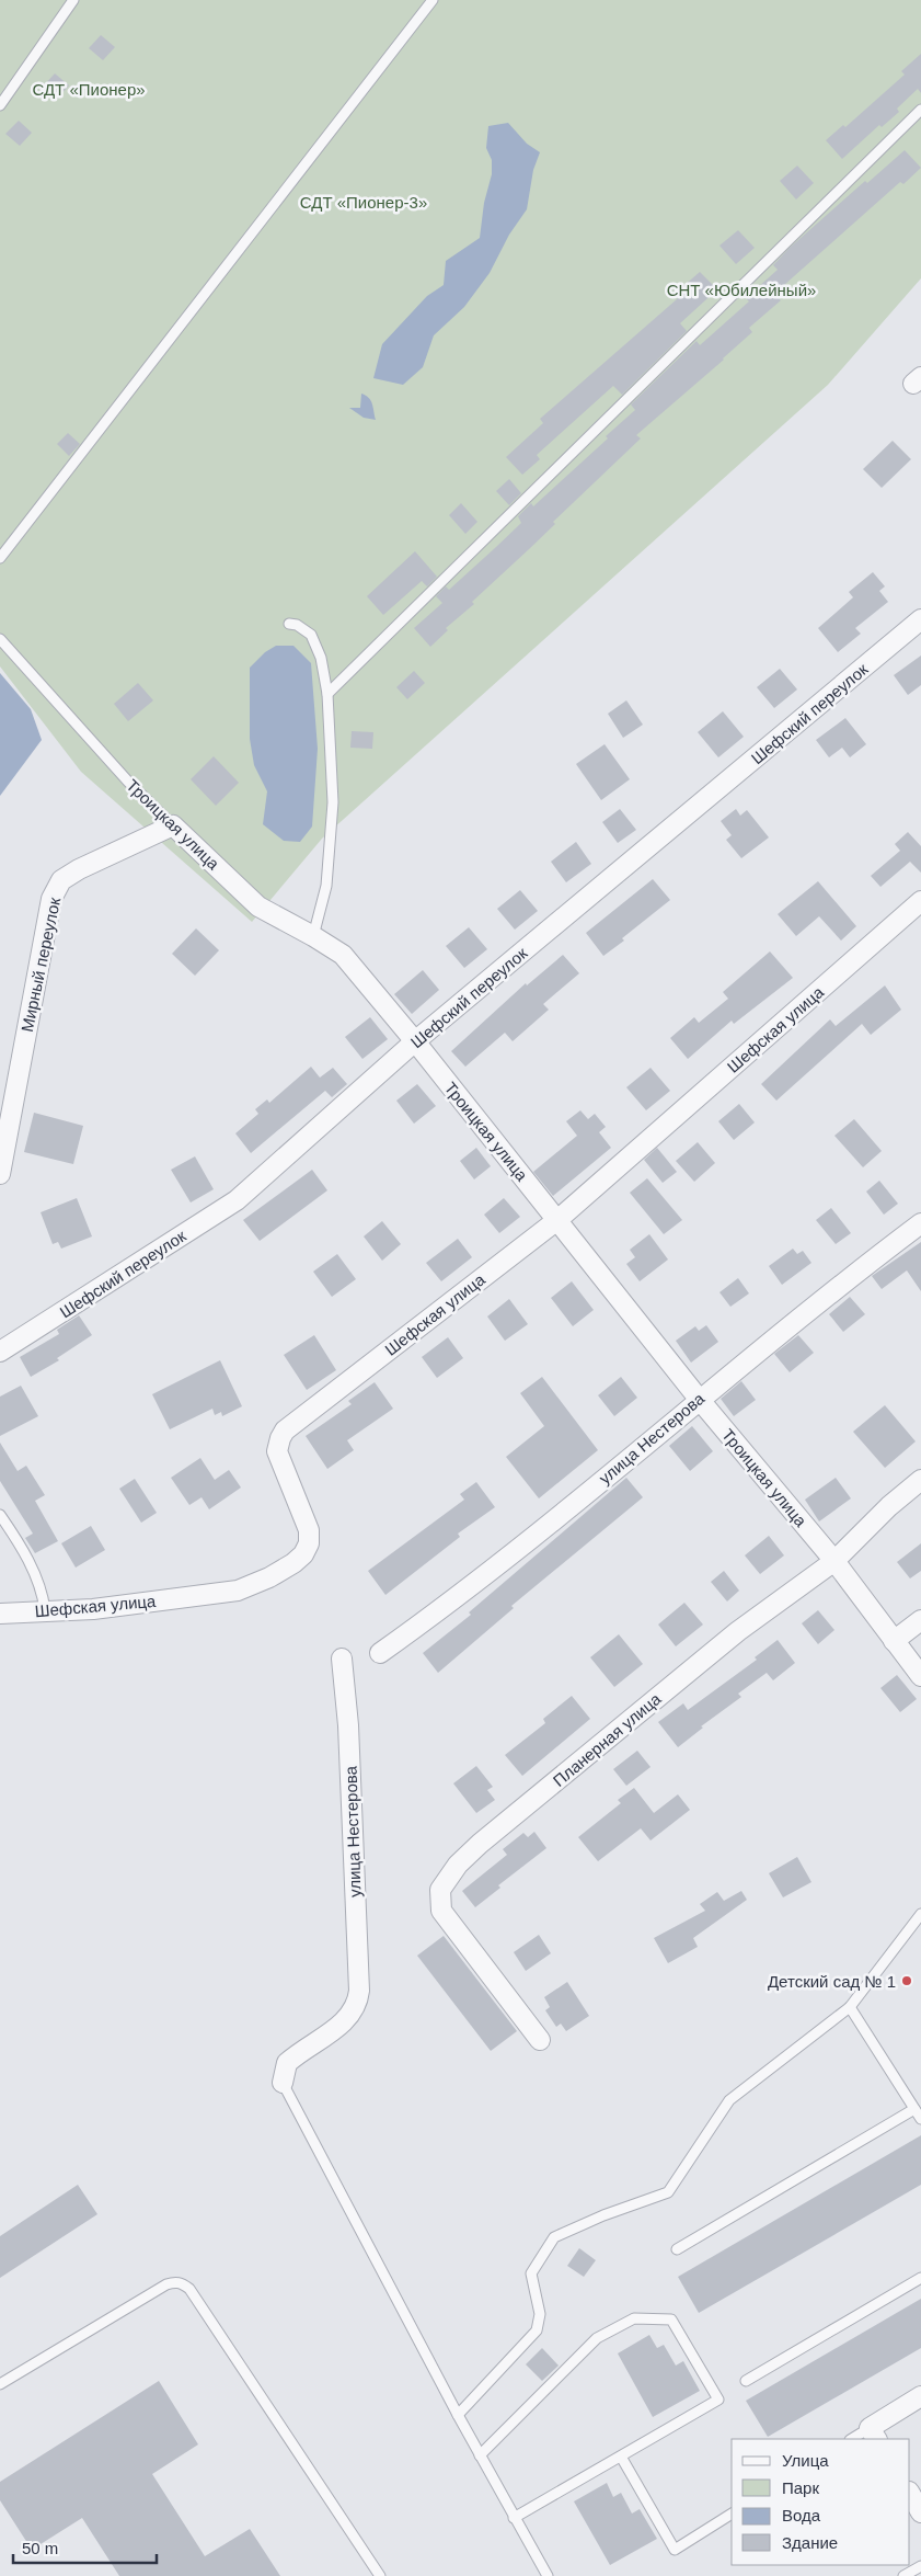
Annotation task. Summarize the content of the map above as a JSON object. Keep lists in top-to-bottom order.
{
  "streets": {
    "street": [
      "Шефский переулок",
      "Троицкая улица",
      "Мирный переулок",
      "Шефская улица",
      "улица Нестерова",
      "Планерная улица"
    ]
  },
  "crossings": [
    ["Шефский переулок", "Троицкая улица"],
    ["Троицкая улица", "Мирный переулок"],
    ["Троицкая улица", "Шефская улица"],
    ["Троицкая улица", "улица Нестерова"],
    ["Троицкая улица", "Планерная улица"]
  ],
  "parks": ["СДТ «Пионер»", "СДТ «Пионер-3»", "СНТ «Юбилейный»"],
  "places": ["Детский сад № 1"],
  "legend": [
    "Улица",
    "Парк",
    "Вода",
    "Здание"
  ],
  "scale_bar": "50 m"
}
